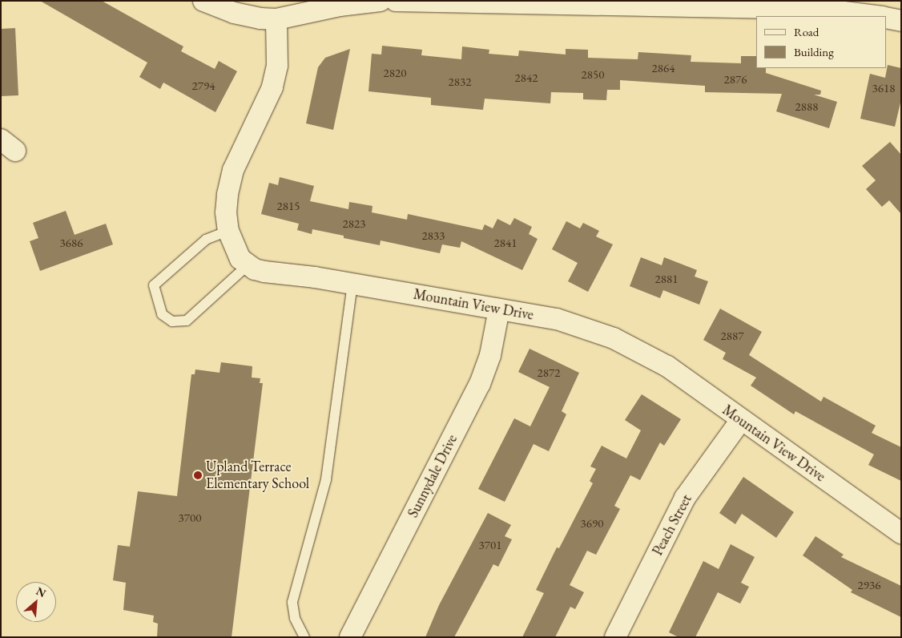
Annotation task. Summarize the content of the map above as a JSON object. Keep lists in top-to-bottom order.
{
  "streets": {
    "street": ["Mountain View Drive", "Sunnydale Drive", "Peach Street"]
  },
  "crossings": [
    ["Mountain View Drive", "Sunnydale Drive"],
    ["Mountain View Drive", "Peach Street"]
  ],
  "places": ["Upland Terrace Elementary School"],
  "house_numbers": [
    "2864",
    "2820",
    "2850",
    "2842",
    "2876",
    "2832",
    "2794",
    "3618",
    "2888",
    "2815",
    "2823",
    "2833",
    "3686",
    "2841",
    "2881",
    "2887",
    "2872",
    "3700",
    "3690",
    "3701",
    "2936"
  ],
  "legend": ["Road", "Building"],
  "north": "top right"
}
